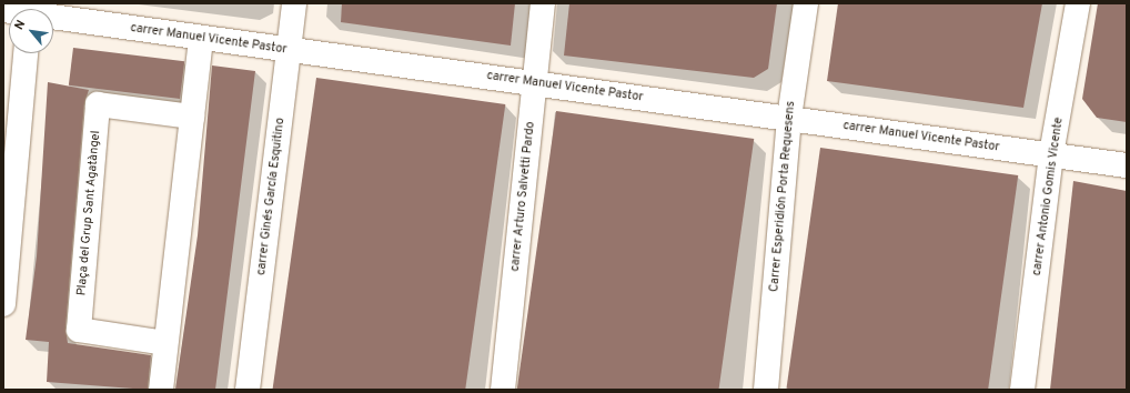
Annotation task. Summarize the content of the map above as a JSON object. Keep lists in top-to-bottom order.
{
  "streets": {
    "street": [
      "carrer Manuel Vicente Pastor",
      "carrer Ginés García Esquitino",
      "carrer Arturo Salvetti Pardo",
      "Carrer Esperidión Porta Requesens",
      "carrer Antonio Gomis Vicente",
      "Plaça del Grup Sant Agatàngel"
    ]
  },
  "crossings": [
    ["carrer Manuel Vicente Pastor", "carrer Ginés García Esquitino"],
    ["carrer Manuel Vicente Pastor", "carrer Arturo Salvetti Pardo"],
    ["carrer Manuel Vicente Pastor", "Carrer Esperidión Porta Requesens"],
    ["carrer Manuel Vicente Pastor", "carrer Antonio Gomis Vicente"]
  ],
  "north": "top left"
}
